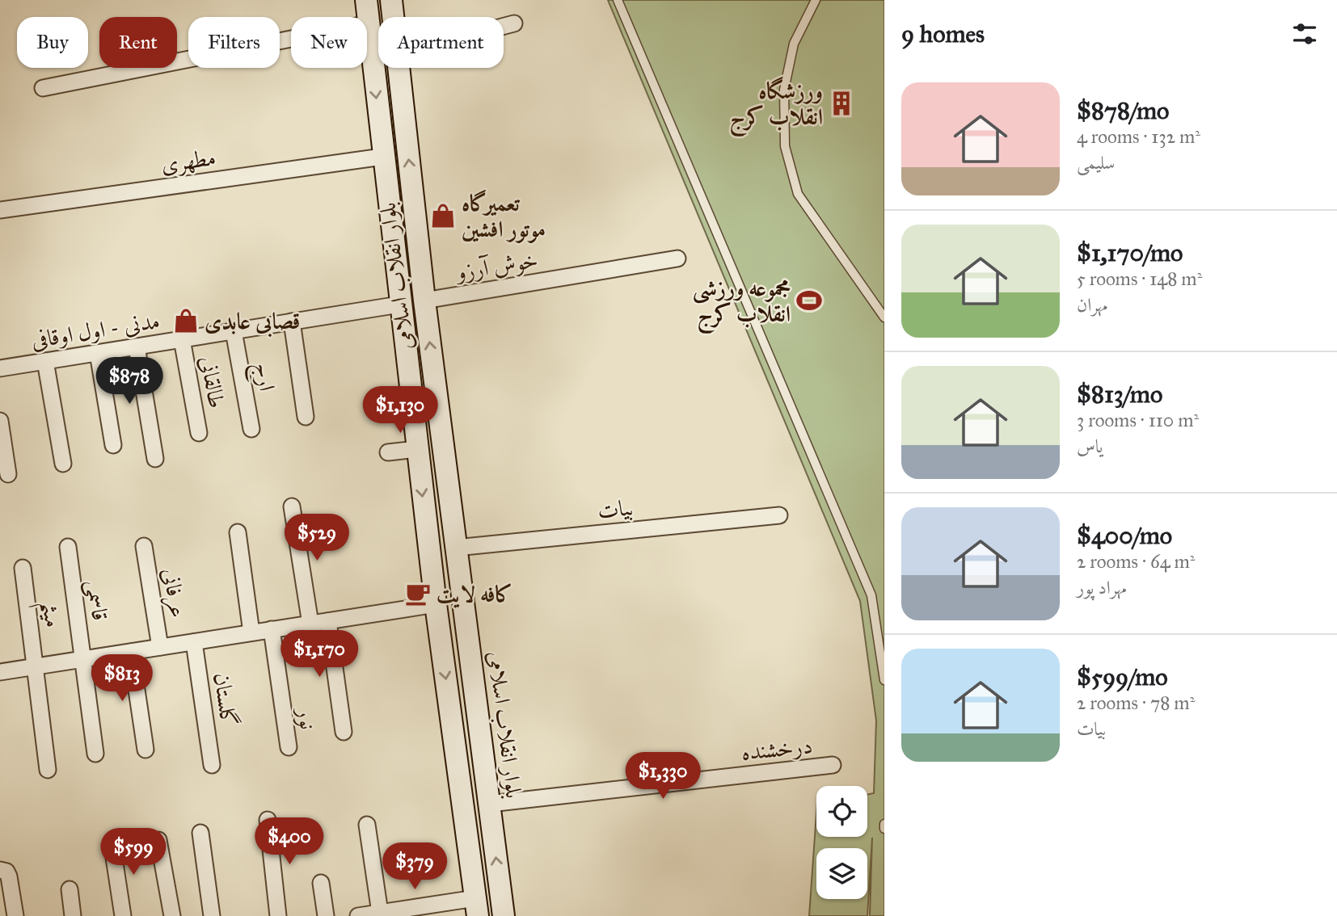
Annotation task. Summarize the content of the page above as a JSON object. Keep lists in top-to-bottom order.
{
  "streets": {
    "main road": ["بلوار انقلاب اسلامی"],
    "street": [
      "مطهری",
      "خوش آرزو",
      "مدنی - اول اوقافی",
      "ارج",
      "طالقانی",
      "بیات",
      "عرفانی",
      "قاسمی",
      "میثم",
      "گلستان",
      "نور",
      "درخشنده"
    ]
  },
  "crossings": [
    ["مطهری", "بلوار انقلاب اسلامی"],
    ["خوش آرزو", "بلوار انقلاب اسلامی"],
    ["بلوار انقلاب اسلامی", "مدنی - اول اوقافی"],
    ["بلوار انقلاب اسلامی", "بیات"],
    ["بلوار انقلاب اسلامی", "درخشنده"],
    ["مدنی - اول اوقافی", "ارج"],
    ["مدنی - اول اوقافی", "طالقانی"]
  ],
  "places": {
    "building": ["ورزشگاه انقلاب کرج"],
    "shop": ["تعمیرگاه موتور افشین", "قصابی عابدی"],
    "sports": ["مجموعه ورزشی انقلاب کرج"],
    "cafe": ["کافه لایت"]
  },
  "page": {
    "heading": "9 homes",
    "chip": [
      "Buy",
      "Rent",
      "Filters",
      "New",
      "Apartment"
    ],
    "list": [
      {
        "name": "$878/mo",
        "note": "4 rooms · 132 m² · سلیمی"
      },
      {
        "name": "$1,170/mo",
        "note": "5 rooms · 148 m² · مهران"
      },
      {
        "name": "$813/mo",
        "note": "3 rooms · 110 m² · یاس"
      },
      {
        "name": "$400/mo",
        "note": "2 rooms · 64 m² · مهراد پور"
      },
      {
        "name": "$599/mo",
        "note": "2 rooms · 78 m² · بیات"
      }
    ],
    "price": [
      "$878",
      "$1,130",
      "$529",
      "$1,170",
      "$813",
      "$1,330",
      "$400",
      "$599",
      "$379"
    ]
  }
}
